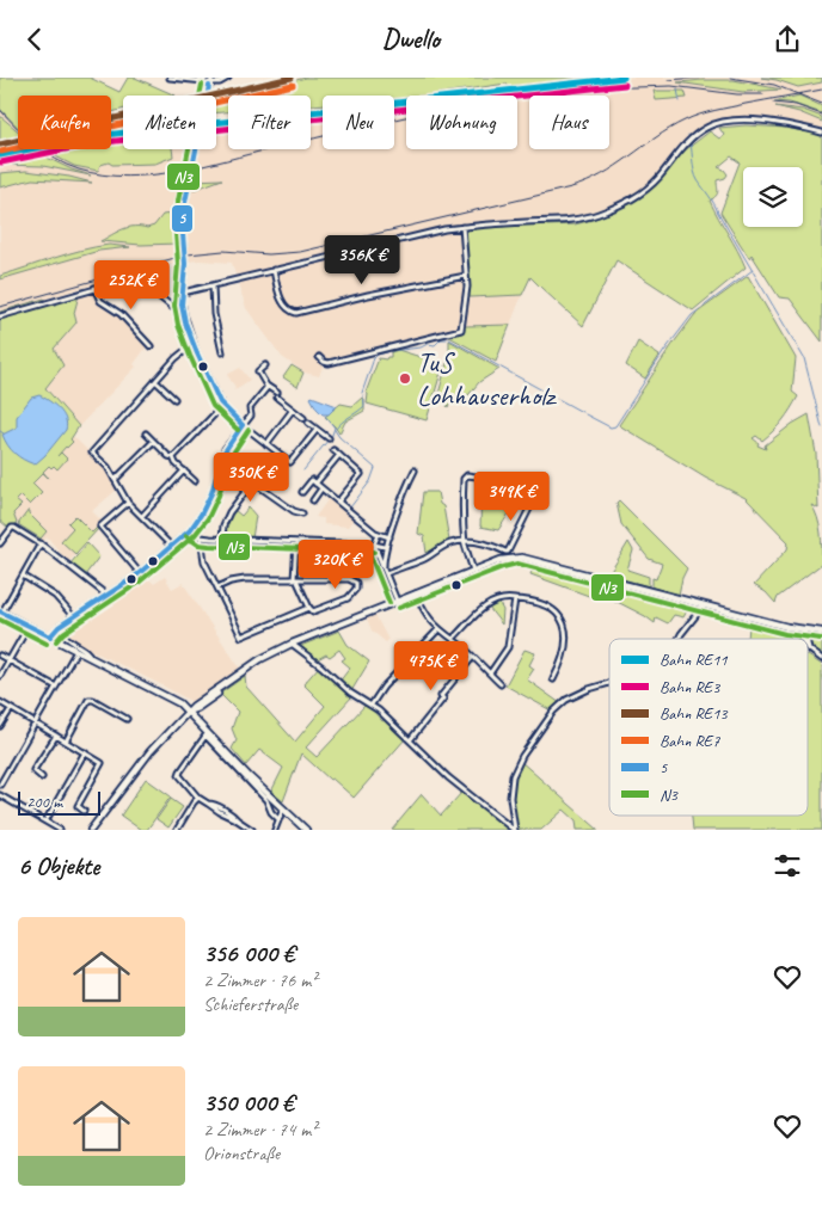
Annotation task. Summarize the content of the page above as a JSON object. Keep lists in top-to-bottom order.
{
  "places": ["TuS Lohhauserholz"],
  "lines": [
    "rail line RE11",
    "rail line RE13",
    "rail line RE3",
    "rail line RE7",
    "transit line N3",
    "transit line 5"
  ],
  "legend": [
    "Bahn RE11",
    "Bahn RE3",
    "Bahn RE13",
    "Bahn RE7",
    "5",
    "N3"
  ],
  "scale_bar": "200 m",
  "page": {
    "header": "Dwello",
    "chip": [
      "Kaufen",
      "Mieten",
      "Filter",
      "Neu",
      "Wohnung",
      "Haus"
    ],
    "price": [
      "356K €",
      "252K €",
      "350K €",
      "349K €",
      "320K €",
      "475K €"
    ],
    "scale": "200 m",
    "heading": "6 Objekte",
    "list": [
      {
        "name": "356 000 €",
        "note": "2 Zimmer · 76 m² · Schieferstraße"
      },
      {
        "name": "350 000 €",
        "note": "2 Zimmer · 74 m² · Orionstraße"
      }
    ]
  }
}
